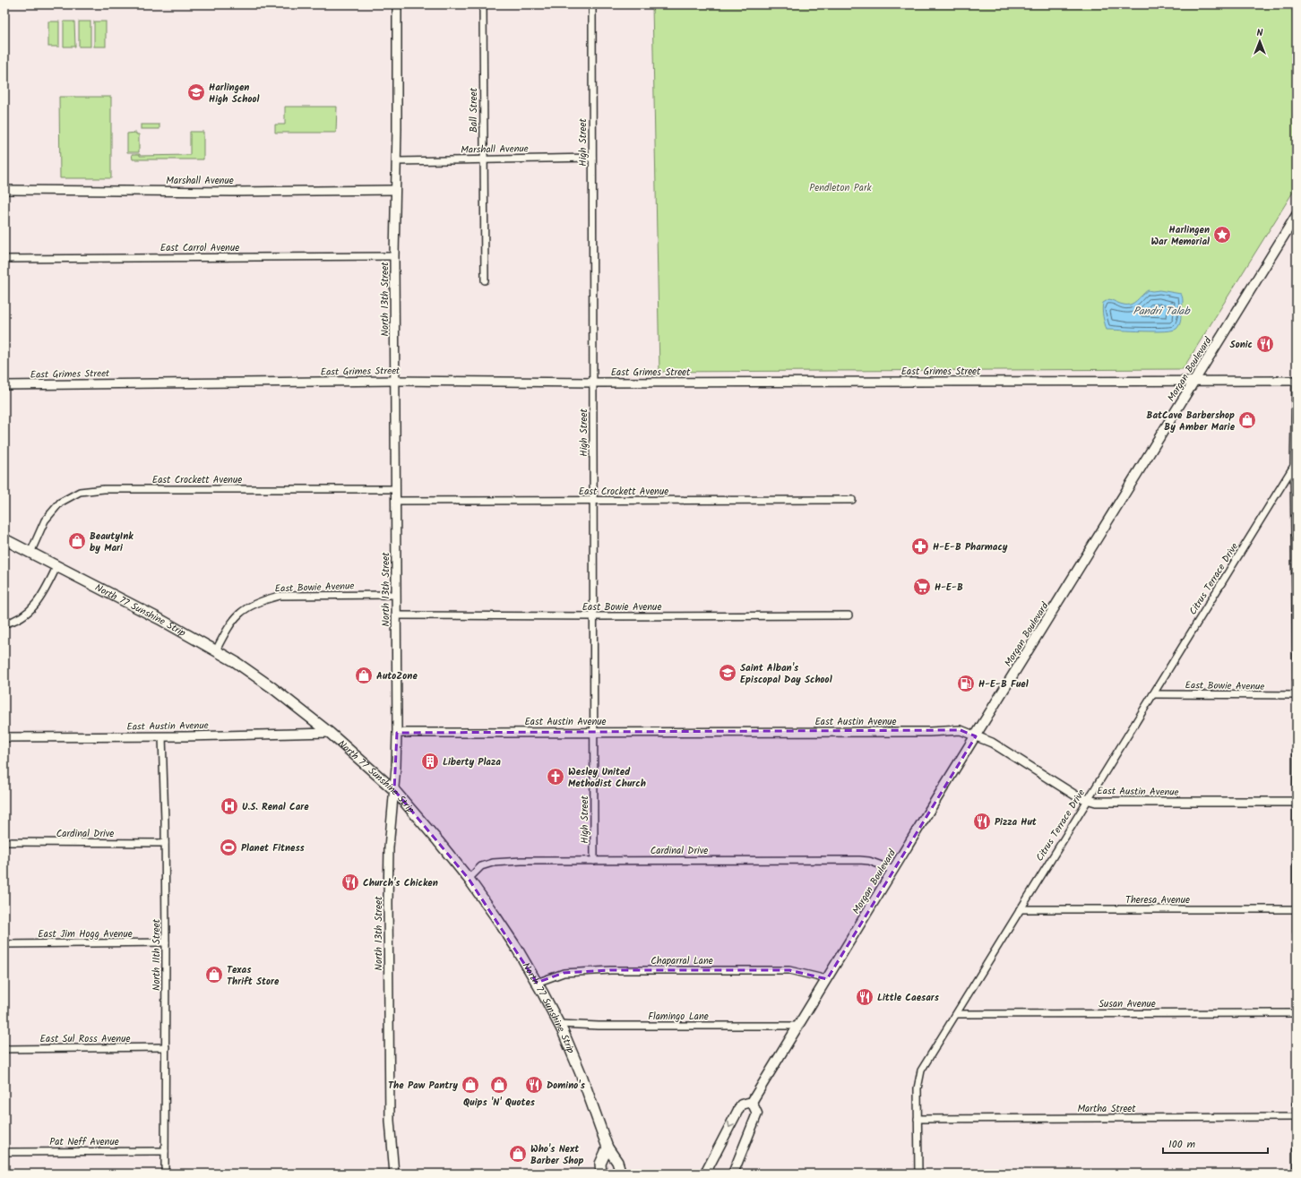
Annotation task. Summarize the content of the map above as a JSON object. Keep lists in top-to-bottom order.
{
  "streets": {
    "main road": ["Morgan Boulevard", "North 77 Sunshine Strip"],
    "street": [
      "Ball Street",
      "High Street",
      "Marshall Avenue",
      "East Carrol Avenue",
      "North 13th Street",
      "East Grimes Street",
      "East Crockett Avenue",
      "Citrus Terrace Drive",
      "East Bowie Avenue",
      "East Austin Avenue",
      "Cardinal Drive",
      "Theresa Avenue",
      "East Jim Hogg Avenue",
      "North 11th Street",
      "Chaparral Lane",
      "Susan Avenue",
      "Flamingo Lane",
      "East Sul Ross Avenue",
      "Martha Street",
      "Pat Neff Avenue"
    ]
  },
  "crossings": [
    ["Ball Street", "Marshall Avenue"],
    ["High Street", "Marshall Avenue"],
    ["High Street", "East Grimes Street"],
    ["High Street", "East Crockett Avenue"],
    ["High Street", "East Bowie Avenue"],
    ["High Street", "East Austin Avenue"],
    ["High Street", "Cardinal Drive"],
    ["Marshall Avenue", "North 13th Street"],
    ["East Carrol Avenue", "North 13th Street"],
    ["North 13th Street", "East Grimes Street"],
    ["North 13th Street", "East Crockett Avenue"],
    ["North 13th Street", "East Bowie Avenue"],
    ["North 13th Street", "North 77 Sunshine Strip"],
    ["North 13th Street", "East Austin Avenue"],
    ["Morgan Boulevard", "East Grimes Street"],
    ["Morgan Boulevard", "East Austin Avenue"],
    ["Morgan Boulevard", "Cardinal Drive"],
    ["Morgan Boulevard", "Chaparral Lane"],
    ["Morgan Boulevard", "Flamingo Lane"],
    ["East Crockett Avenue", "North 77 Sunshine Strip"],
    ["Citrus Terrace Drive", "East Bowie Avenue"],
    ["Citrus Terrace Drive", "East Austin Avenue"],
    ["Citrus Terrace Drive", "Theresa Avenue"],
    ["Citrus Terrace Drive", "Susan Avenue"],
    ["Citrus Terrace Drive", "Martha Street"],
    ["East Bowie Avenue", "North 77 Sunshine Strip"],
    ["North 77 Sunshine Strip", "East Austin Avenue"],
    ["North 77 Sunshine Strip", "Cardinal Drive"],
    ["North 77 Sunshine Strip", "Chaparral Lane"],
    ["North 77 Sunshine Strip", "Flamingo Lane"],
    ["East Austin Avenue", "North 11th Street"],
    ["Cardinal Drive", "North 11th Street"],
    ["East Jim Hogg Avenue", "North 11th Street"],
    ["North 11th Street", "East Sul Ross Avenue"],
    ["North 11th Street", "Pat Neff Avenue"]
  ],
  "water": ["Pandri Talab"],
  "parks": ["Pendleton Park"],
  "places": {
    "school or university": ["Harlingen High School", "Saint Alban's Episcopal Day School"],
    "place": ["Harlingen War Memorial"],
    "restaurant": [
      "Sonic",
      "Pizza Hut",
      "Church's Chicken",
      "Little Caesars",
      "Domino's"
    ],
    "shop": [
      "BatCave Barbershop By Amber Marie",
      "BeautyInk by Mari",
      "AutoZone",
      "Texas Thrift Store",
      "The Paw Pantry",
      "Quips 'N' Quotes",
      "Who's Next Barber Shop"
    ],
    "pharmacy": ["H-E-B Pharmacy"],
    "supermarket": ["H-E-B"],
    "fuel station": ["H-E-B Fuel"],
    "building": ["Liberty Plaza"],
    "church": ["Wesley United Methodist Church"],
    "hospital": ["U.S. Renal Care"],
    "sports": ["Planet Fitness"]
  },
  "scale_bar": "100 m",
  "north": "top"
}
